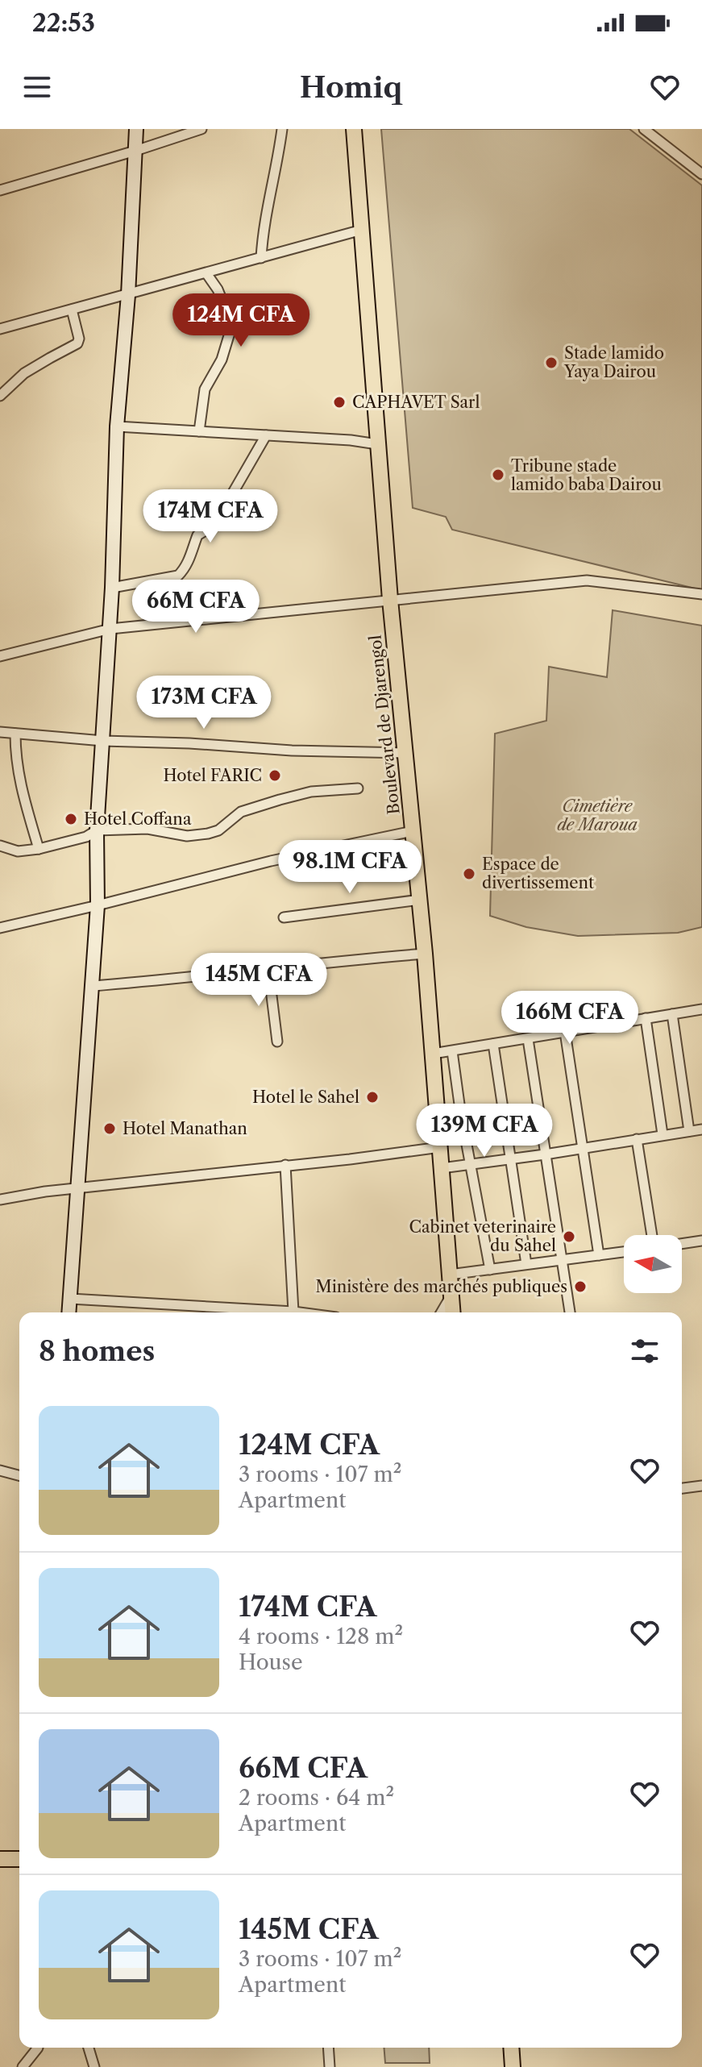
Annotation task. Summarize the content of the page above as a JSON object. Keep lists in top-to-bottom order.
{
  "streets": {
    "main road": ["Boulevard de Djarengol"]
  },
  "parks": ["Cimetière de Maroua"],
  "places": [
    "Stade lamido Yaya Dairou",
    "CAPHAVET Sarl",
    "Tribune stade lamido baba Dairou",
    "Hotel FARIC",
    "Hotel Coffana",
    "Espace de divertissement",
    "Hotel le Sahel",
    "Hotel Manathan",
    "Cabinet veterinaire du Sahel",
    "Ministère des marchés publiques"
  ],
  "north": "left",
  "page": {
    "status": "22:53",
    "header": "Homiq",
    "price": [
      "124M CFA",
      "174M CFA",
      "66M CFA",
      "173M CFA",
      "98.1M CFA",
      "145M CFA",
      "166M CFA",
      "139M CFA"
    ],
    "heading": "8 homes",
    "list": [
      {
        "name": "124M CFA",
        "note": "3 rooms · 107 m² · Apartment"
      },
      {
        "name": "174M CFA",
        "note": "4 rooms · 128 m² · House"
      },
      {
        "name": "66M CFA",
        "note": "2 rooms · 64 m² · Apartment"
      },
      {
        "name": "145M CFA",
        "note": "3 rooms · 107 m² · Apartment"
      }
    ]
  }
}
